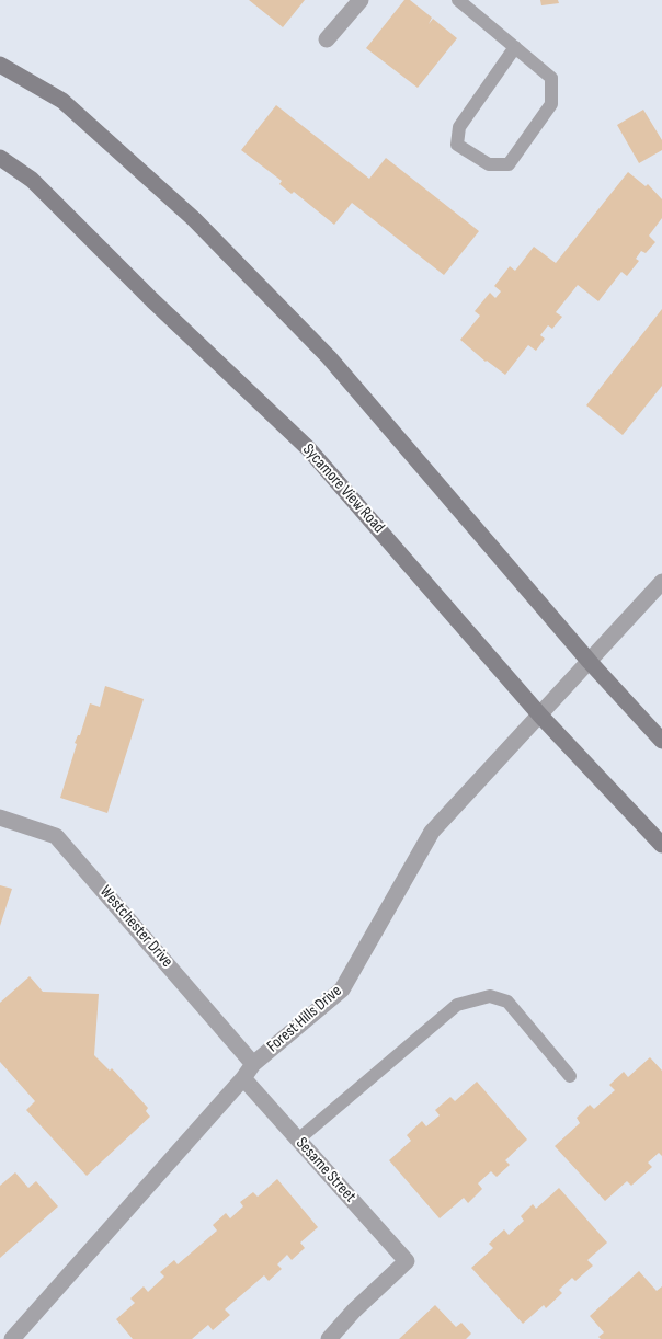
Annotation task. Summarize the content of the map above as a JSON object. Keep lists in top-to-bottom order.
{
  "streets": {
    "main road": ["Sycamore View Road"],
    "street": ["Westchester Drive", "Forest Hills Drive", "Sesame Street"]
  },
  "crossings": [
    ["Sycamore View Road", "Forest Hills Drive"],
    ["Westchester Drive", "Forest Hills Drive"],
    ["Forest Hills Drive", "Sesame Street"]
  ]
}
